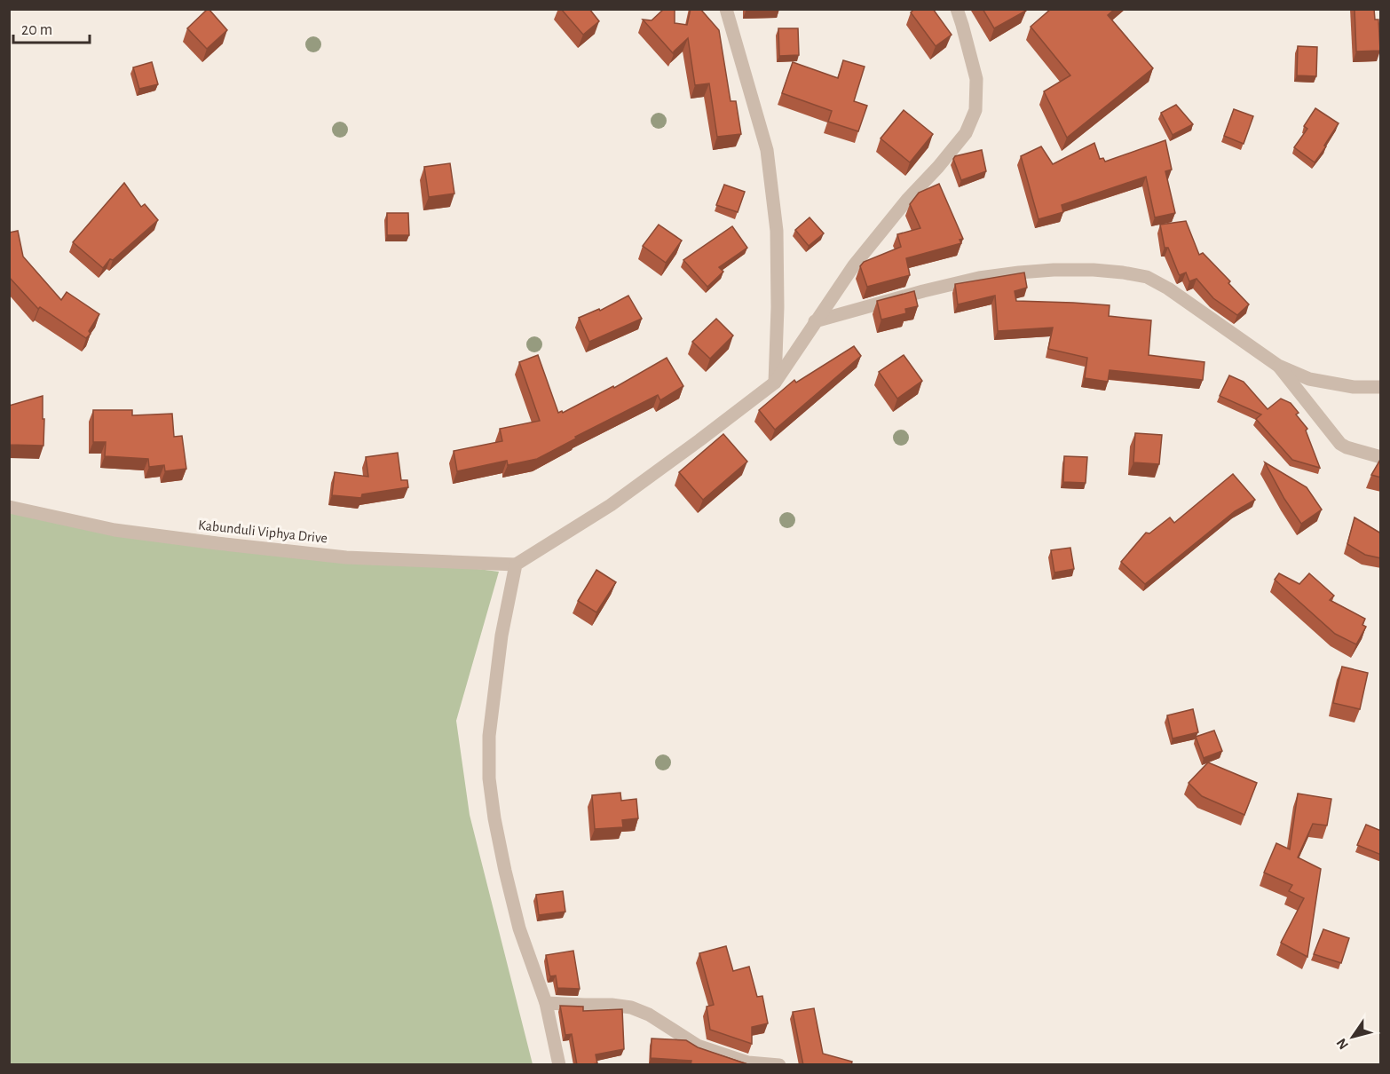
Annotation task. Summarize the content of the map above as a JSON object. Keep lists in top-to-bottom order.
{
  "streets": {
    "street": ["Kabunduli Viphya Drive"]
  },
  "scale_bar": "20 m",
  "north": "bottom left"
}
